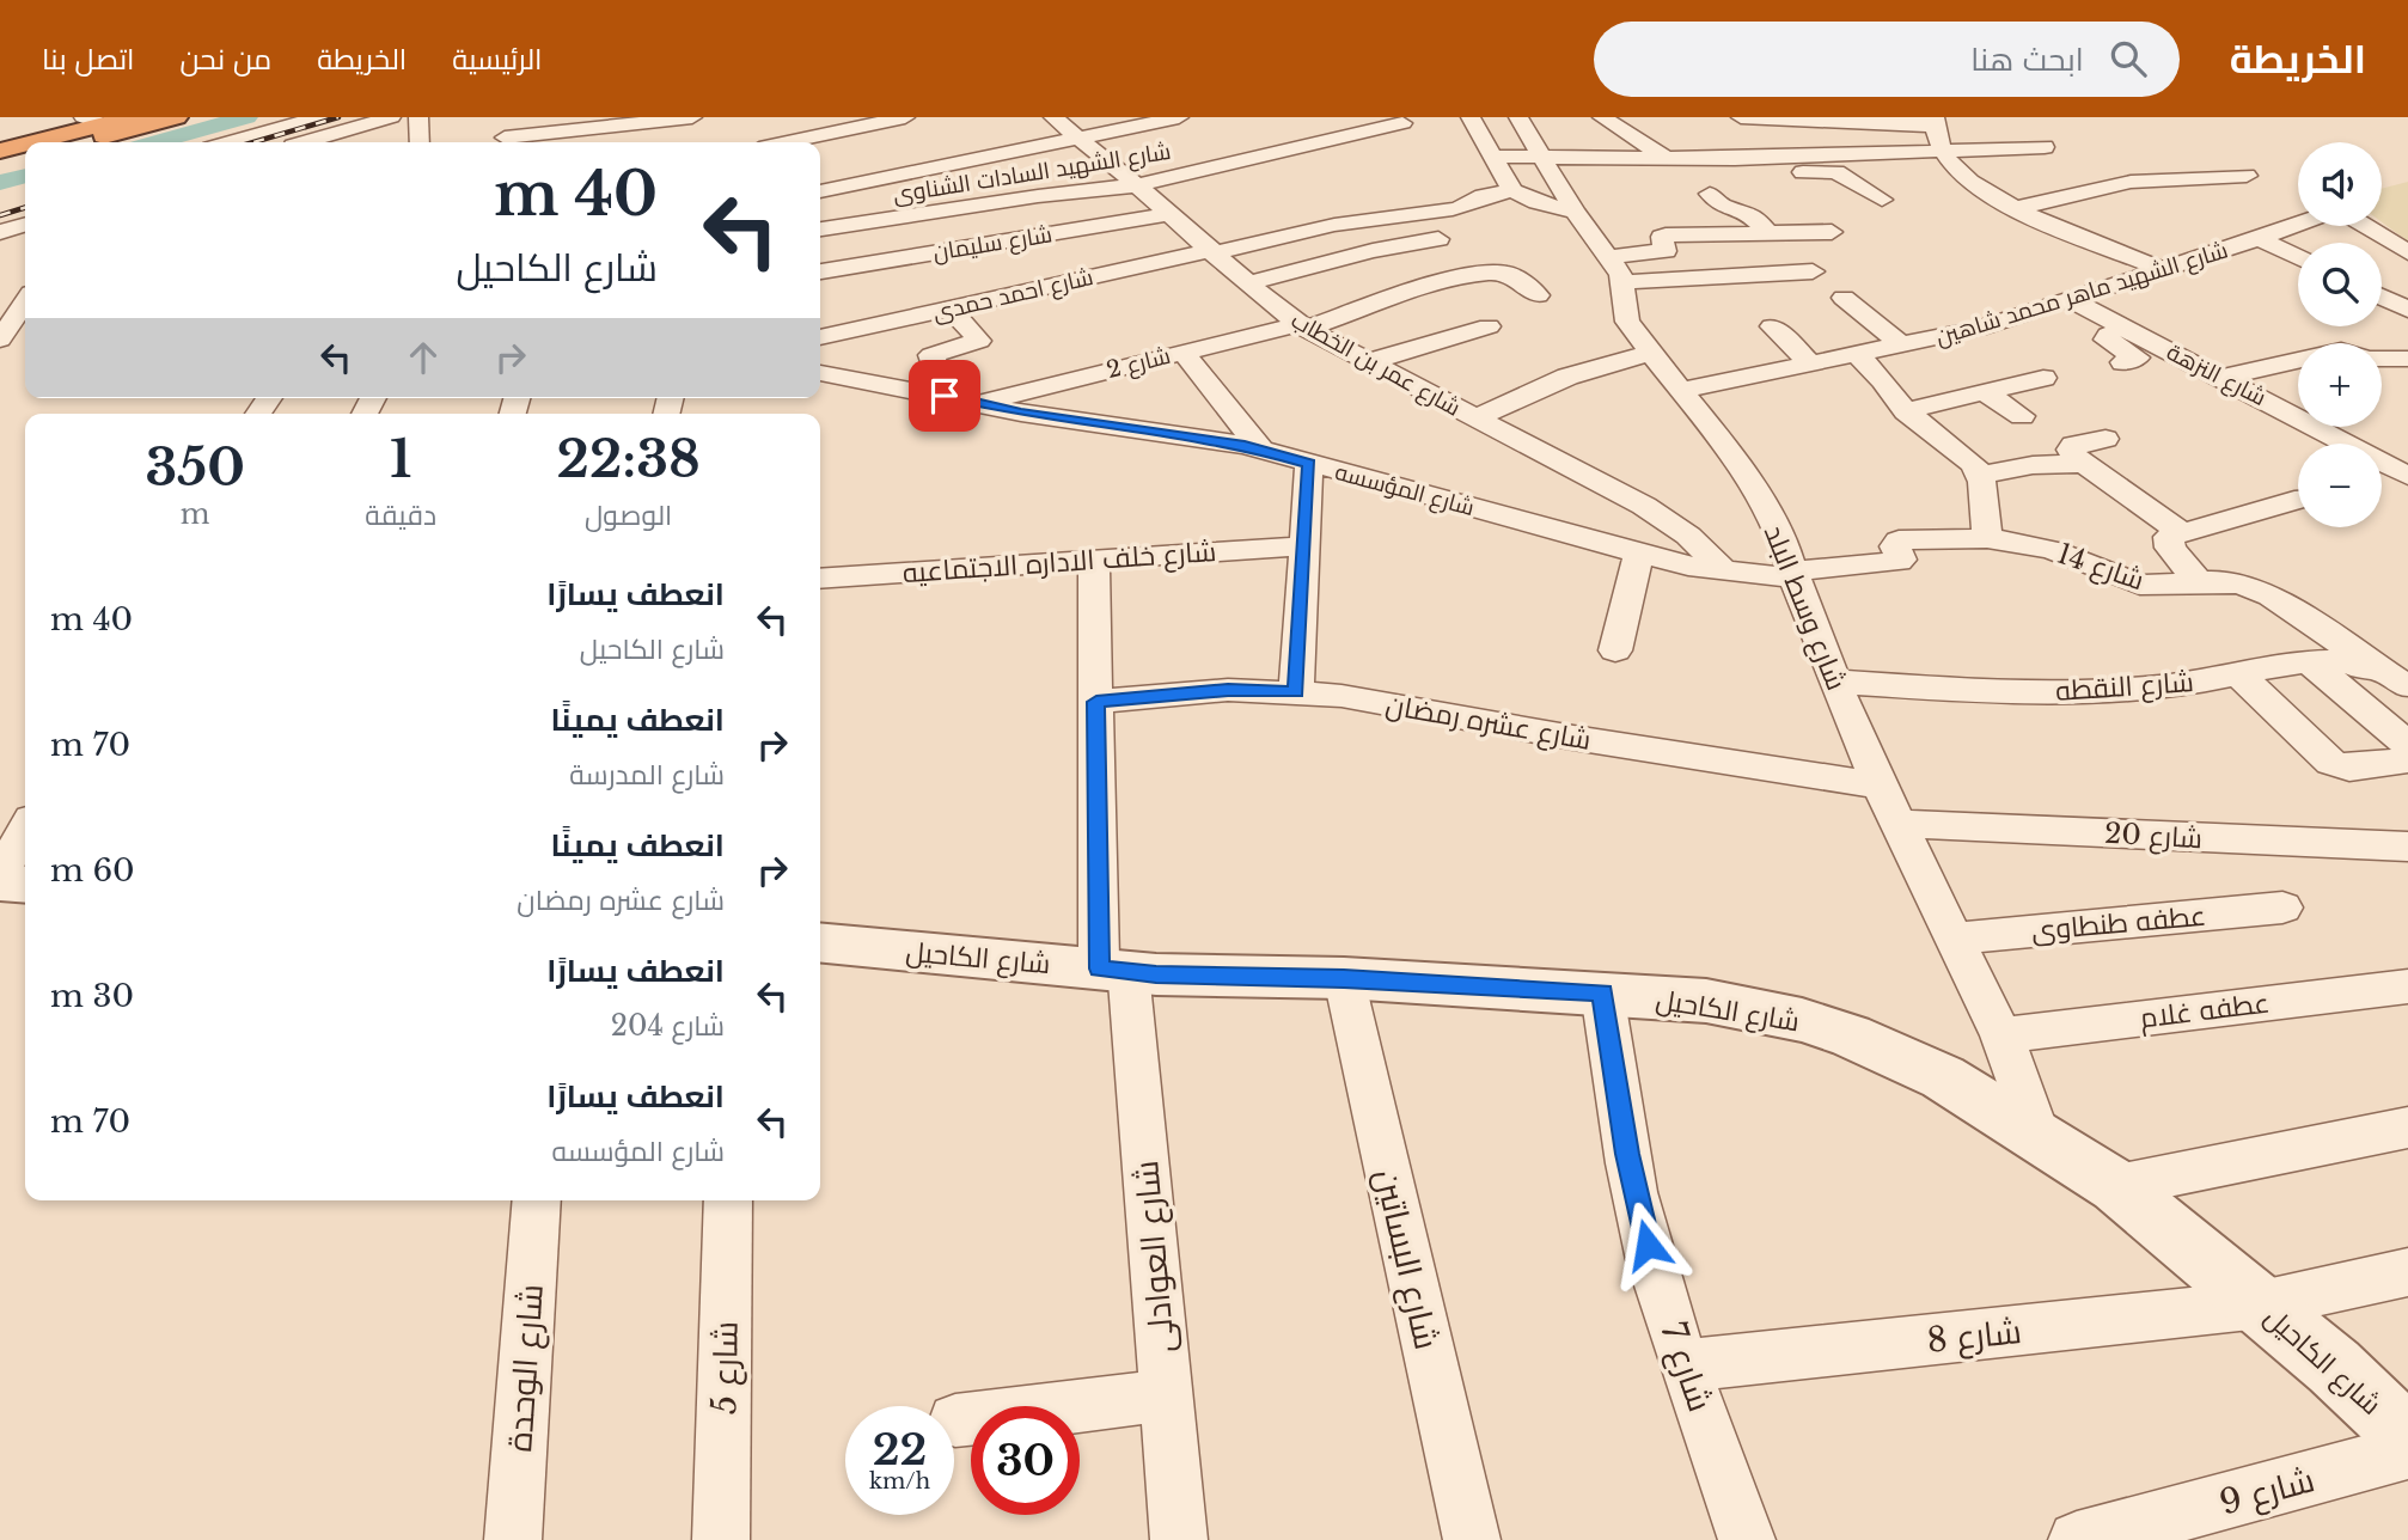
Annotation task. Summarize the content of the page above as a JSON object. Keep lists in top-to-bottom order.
{
  "streets": {
    "street": [
      "شارع الشهيد السادات الشناوى",
      "شارع سليمان",
      "شارع الشهيد ماهر محمد شاهين",
      "شارع احمد حمدى",
      "شارع 2",
      "شارع عمر بن الخطاب",
      "شارع النزهة",
      "شارع المؤسسه",
      "شارع خلف الاداره الاجتماعيه",
      "شارع 14",
      "شارع وسط البلد",
      "شارع النقطه",
      "شارع عشره رمضان",
      "شارع 20",
      "عطفه طنطاوى",
      "شارع الكاحيل",
      "عطفه غلام",
      "شارع العوادلى",
      "شارع البساتين",
      "شارع 8",
      "شارع 7",
      "شارع الوحدة",
      "شارع 5",
      "شارع 9"
    ]
  },
  "crossings": [
    ["شارع الشهيد السادات الشناوى", "شارع عمر بن الخطاب"],
    ["شارع سليمان", "شارع عمر بن الخطاب"],
    ["شارع الشهيد ماهر محمد شاهين", "شارع النزهة"],
    ["شارع الشهيد ماهر محمد شاهين", "شارع وسط البلد"],
    ["شارع احمد حمدى", "شارع عمر بن الخطاب"],
    ["شارع 2", "شارع عمر بن الخطاب"],
    ["شارع 2", "شارع المؤسسه"],
    ["شارع عمر بن الخطاب", "شارع المؤسسه"],
    ["شارع المؤسسه", "شارع 14"],
    ["شارع المؤسسه", "شارع وسط البلد"],
    ["شارع خلف الاداره الاجتماعيه", "شارع العوادلى"],
    ["شارع 14", "شارع وسط البلد"],
    ["شارع 14", "شارع النقطه"],
    ["شارع وسط البلد", "شارع النقطه"],
    ["شارع وسط البلد", "شارع عشره رمضان"],
    ["شارع وسط البلد", "شارع 20"],
    ["شارع وسط البلد", "عطفه طنطاوى"],
    ["شارع وسط البلد", "شارع الكاحيل"],
    ["شارع وسط البلد", "عطفه غلام"],
    ["شارع عشره رمضان", "شارع العوادلى"],
    ["شارع الكاحيل", "شارع العوادلى"],
    ["شارع الكاحيل", "شارع البساتين"],
    ["شارع الكاحيل", "شارع 8"],
    ["شارع الكاحيل", "شارع 7"],
    ["شارع 8", "شارع 7"]
  ],
  "page": {
    "header": "الخريطة",
    "search": "ابحث هنا",
    "nav": [
      "الرئيسية",
      "الخريطة",
      "من نحن",
      "اتصل بنا"
    ],
    "map_buttons": ["+", "−"],
    "turn": ["40 m", "شارع الكاحيل"],
    "eta": [
      "22:38",
      "الوصول",
      "1",
      "دقيقة",
      "350",
      "m"
    ],
    "list": [
      {
        "name": "انعطف يسارًا",
        "note": "شارع الكاحيل",
        "value": "40 m"
      },
      {
        "name": "انعطف يمينًا",
        "note": "شارع المدرسة",
        "value": "70 m"
      },
      {
        "name": "انعطف يمينًا",
        "note": "شارع عشره رمضان",
        "value": "60 m"
      },
      {
        "name": "انعطف يسارًا",
        "note": "شارع 204",
        "value": "30 m"
      },
      {
        "name": "انعطف يسارًا",
        "note": "شارع المؤسسه",
        "value": "70 m"
      }
    ],
    "speed": "22 km/h",
    "limit": "30"
  }
}
